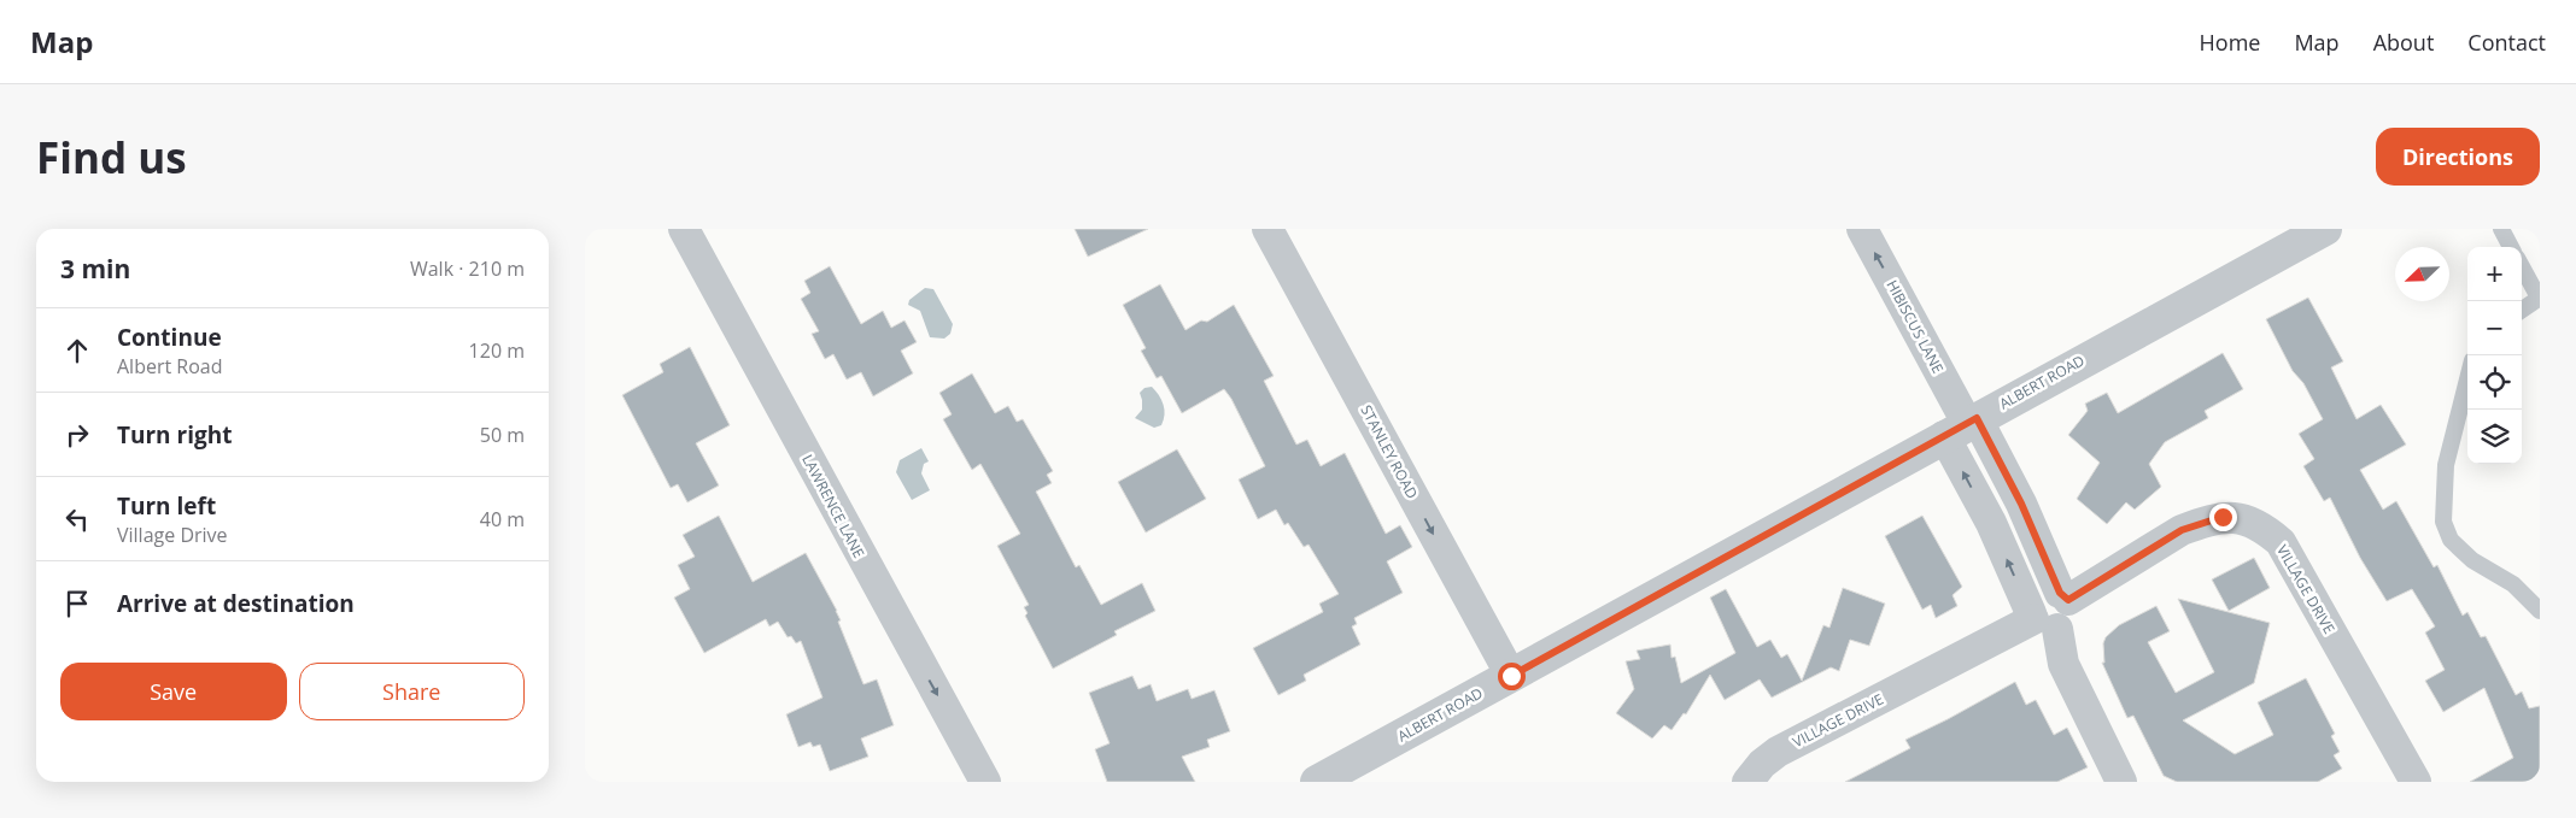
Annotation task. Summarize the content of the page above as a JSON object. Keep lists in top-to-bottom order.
{
  "streets": {
    "street": [
      "HIBISCUS LANE",
      "ALBERT ROAD",
      "STANLEY ROAD",
      "LAWRENCE LANE",
      "VILLAGE DRIVE"
    ]
  },
  "crossings": [
    ["HIBISCUS LANE", "ALBERT ROAD"],
    ["ALBERT ROAD", "STANLEY ROAD"]
  ],
  "one_way": ["HIBISCUS LANE", "STANLEY ROAD", "LAWRENCE LANE"],
  "north": "bottom left",
  "page": {
    "header": "Map",
    "nav": [
      "Home",
      "Map",
      "About",
      "Contact"
    ],
    "buttons": [
      "Directions",
      ["Save", "Share"]
    ],
    "title": "Find us",
    "heading": ["3 min", "Walk · 210 m"],
    "map_buttons": ["+", "−"],
    "list": [
      ["Continue", "Albert Road", "120 m"],
      ["Turn right", "50 m"],
      ["Turn left", "Village Drive", "40 m"],
      "Arrive at destination"
    ]
  }
}
